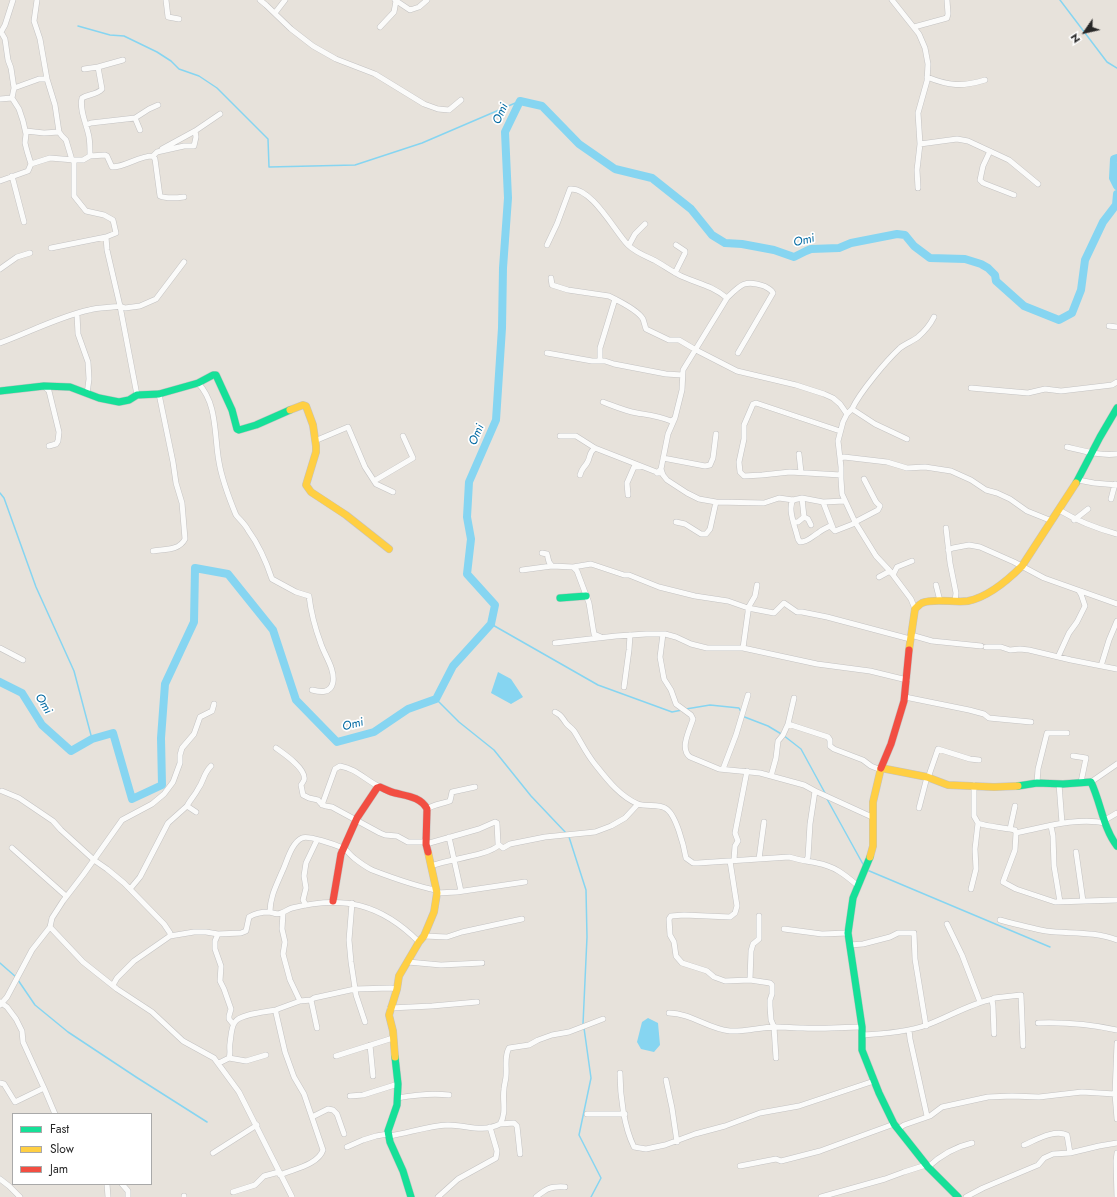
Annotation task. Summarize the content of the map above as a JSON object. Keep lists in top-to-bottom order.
{
  "water": ["Omi"],
  "legend": ["Fast", "Slow", "Jam"],
  "north": "bottom left"
}
